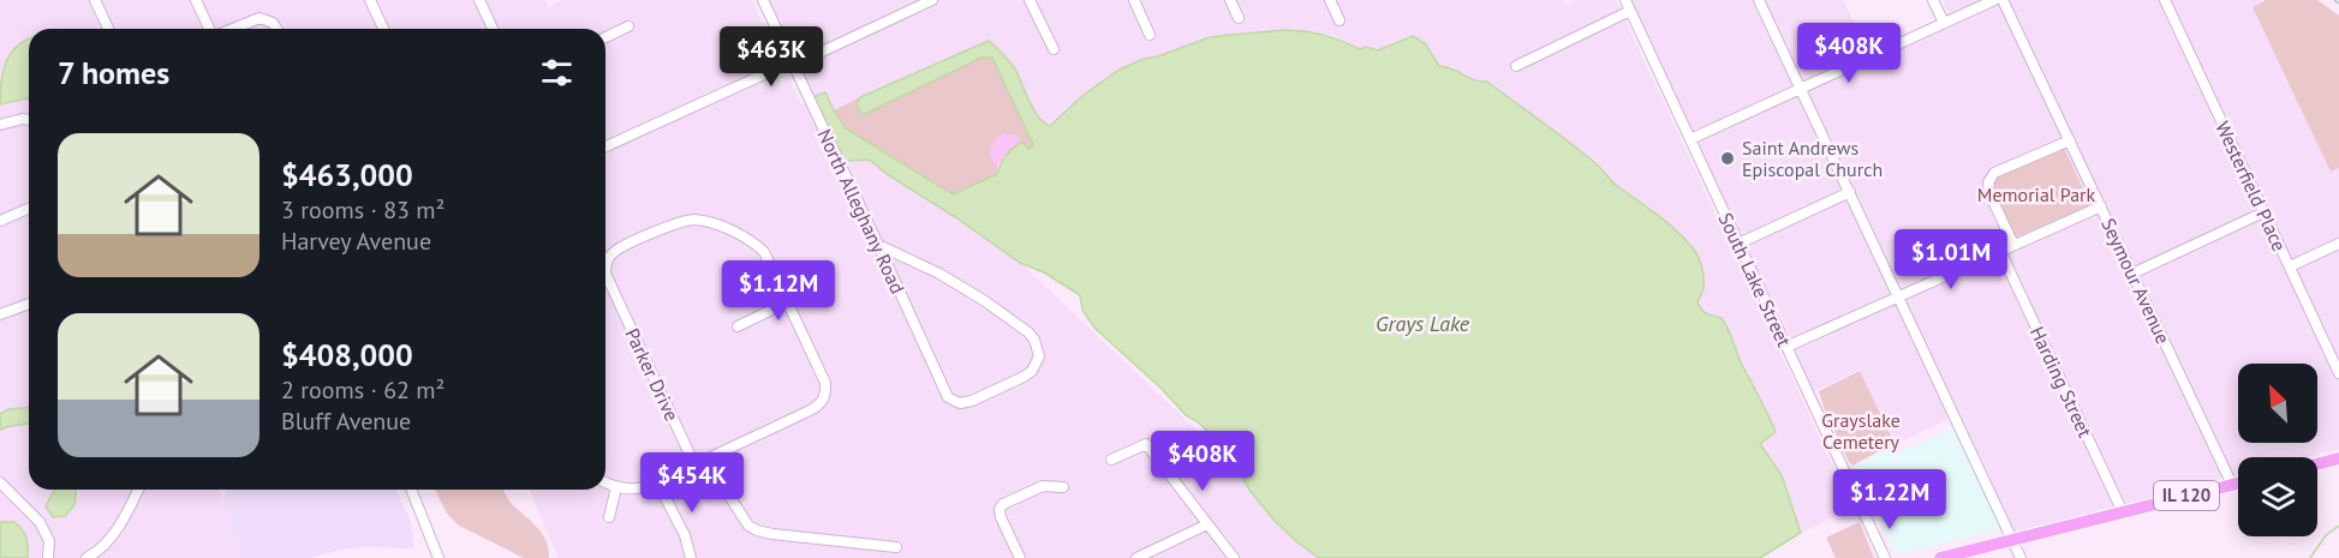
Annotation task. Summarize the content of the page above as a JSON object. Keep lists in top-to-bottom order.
{
  "streets": {
    "main road": ["IL 120"],
    "street": [
      "Westerfield Place",
      "North Alleghany Road",
      "South Lake Street",
      "Seymour Avenue",
      "Parker Drive",
      "Harding Street"
    ]
  },
  "crossings": [
    ["Seymour Avenue", "IL 120"],
    ["Harding Street", "IL 120"]
  ],
  "water": ["Grays Lake"],
  "parks": ["Memorial Park", "Grayslake Cemetery"],
  "places": ["Saint Andrews Episcopal Church"],
  "north": "top left",
  "page": {
    "price": [
      "$408K",
      "$463K",
      "$1.01M",
      "$1.12M",
      "$408K",
      "$454K",
      "$1.22M"
    ],
    "heading": "7 homes",
    "list": [
      {
        "name": "$463,000",
        "note": "3 rooms · 83 m² · Harvey Avenue"
      },
      {
        "name": "$408,000",
        "note": "2 rooms · 62 m² · Bluff Avenue"
      }
    ]
  }
}
